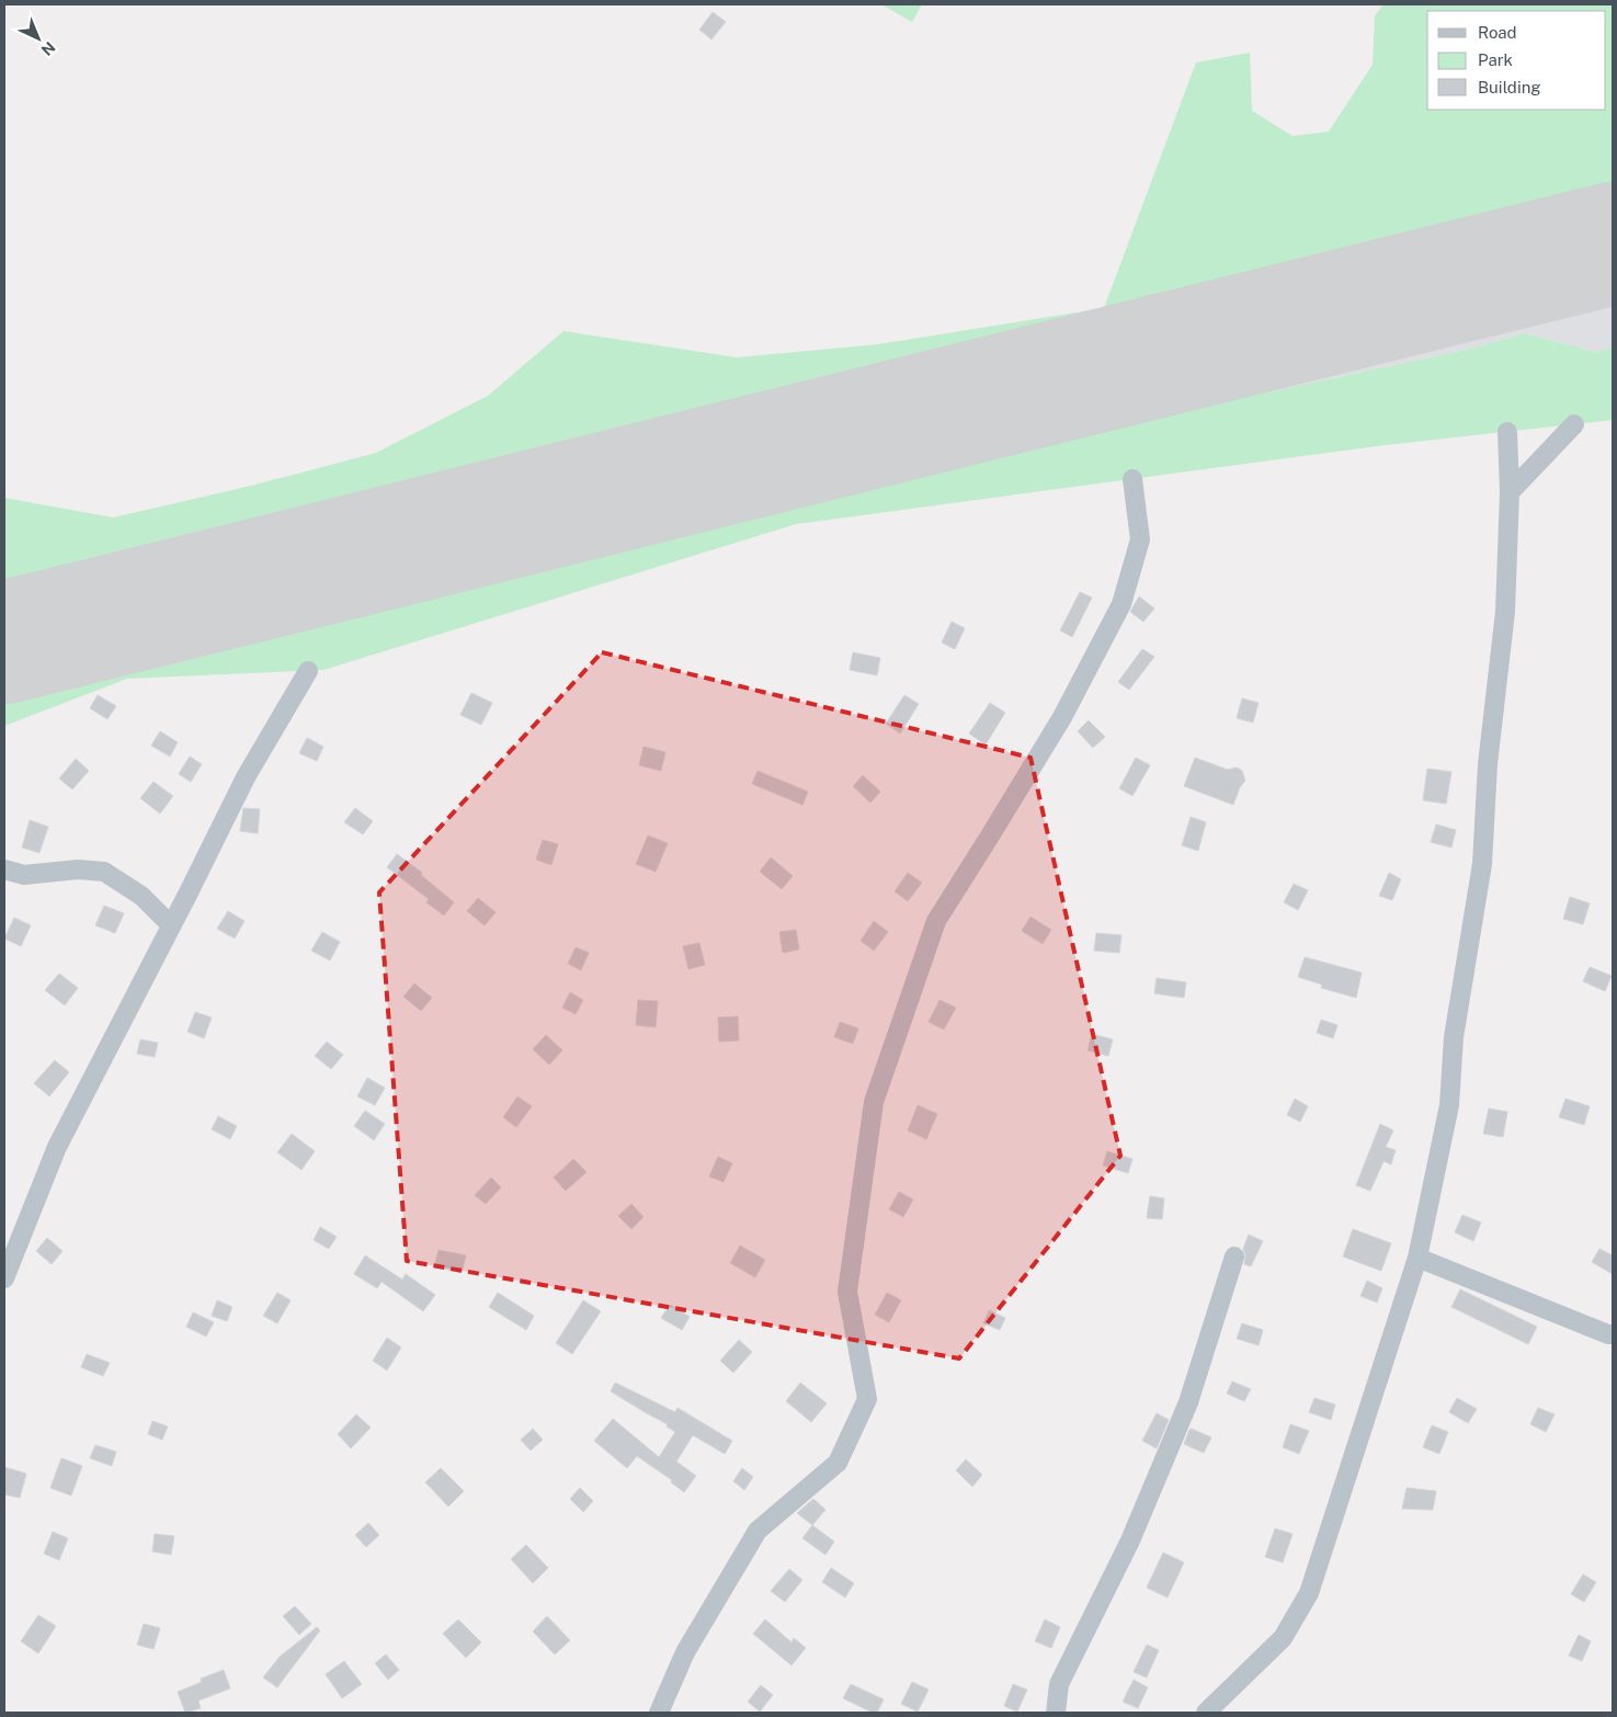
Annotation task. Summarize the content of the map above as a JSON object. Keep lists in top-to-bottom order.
{
  "legend": ["Road", "Park", "Building"],
  "north": "bottom right"
}
